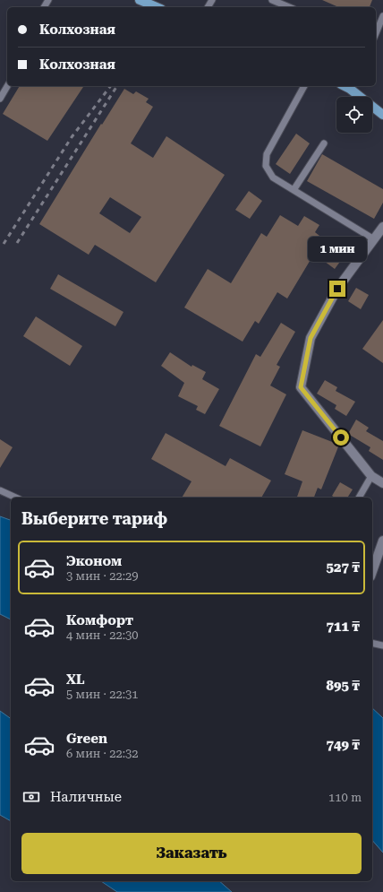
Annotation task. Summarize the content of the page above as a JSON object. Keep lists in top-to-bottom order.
{
  "page": {
    "banner": ["Колхозная", "Колхозная"],
    "bubble": "1 мин",
    "heading": "Выберите тариф",
    "list": [
      {
        "name": "Эконом",
        "note": "3 мин · 22:29",
        "value": "527 ₸"
      },
      {
        "name": "Комфорт",
        "note": "4 мин · 22:30",
        "value": "711 ₸"
      },
      {
        "name": "XL",
        "note": "5 мин · 22:31",
        "value": "895 ₸"
      },
      {
        "name": "Green",
        "note": "6 мин · 22:32",
        "value": "749 ₸"
      }
    ],
    "pay": ["Наличные", "110 m"],
    "buttons": "Заказать"
  }
}
